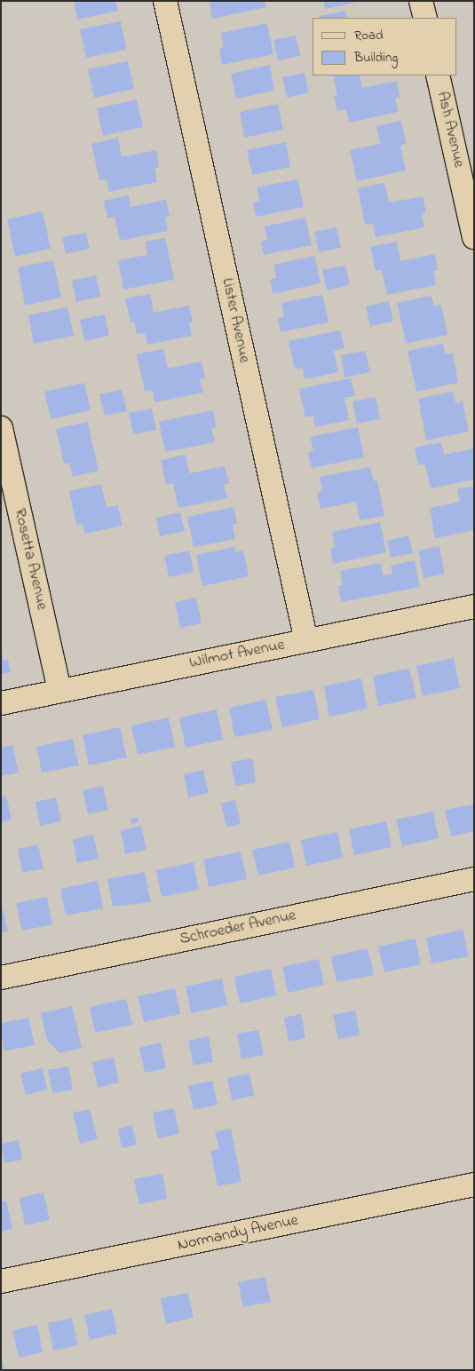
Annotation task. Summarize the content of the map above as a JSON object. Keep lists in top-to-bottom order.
{
  "streets": {
    "street": [
      "Ash Avenue",
      "Lister Avenue",
      "Rosetta Avenue",
      "Wilmot Avenue",
      "Schroeder Avenue",
      "Normandy Avenue"
    ]
  },
  "crossings": [
    ["Lister Avenue", "Wilmot Avenue"],
    ["Rosetta Avenue", "Wilmot Avenue"]
  ],
  "legend": ["Road", "Building"]
}
